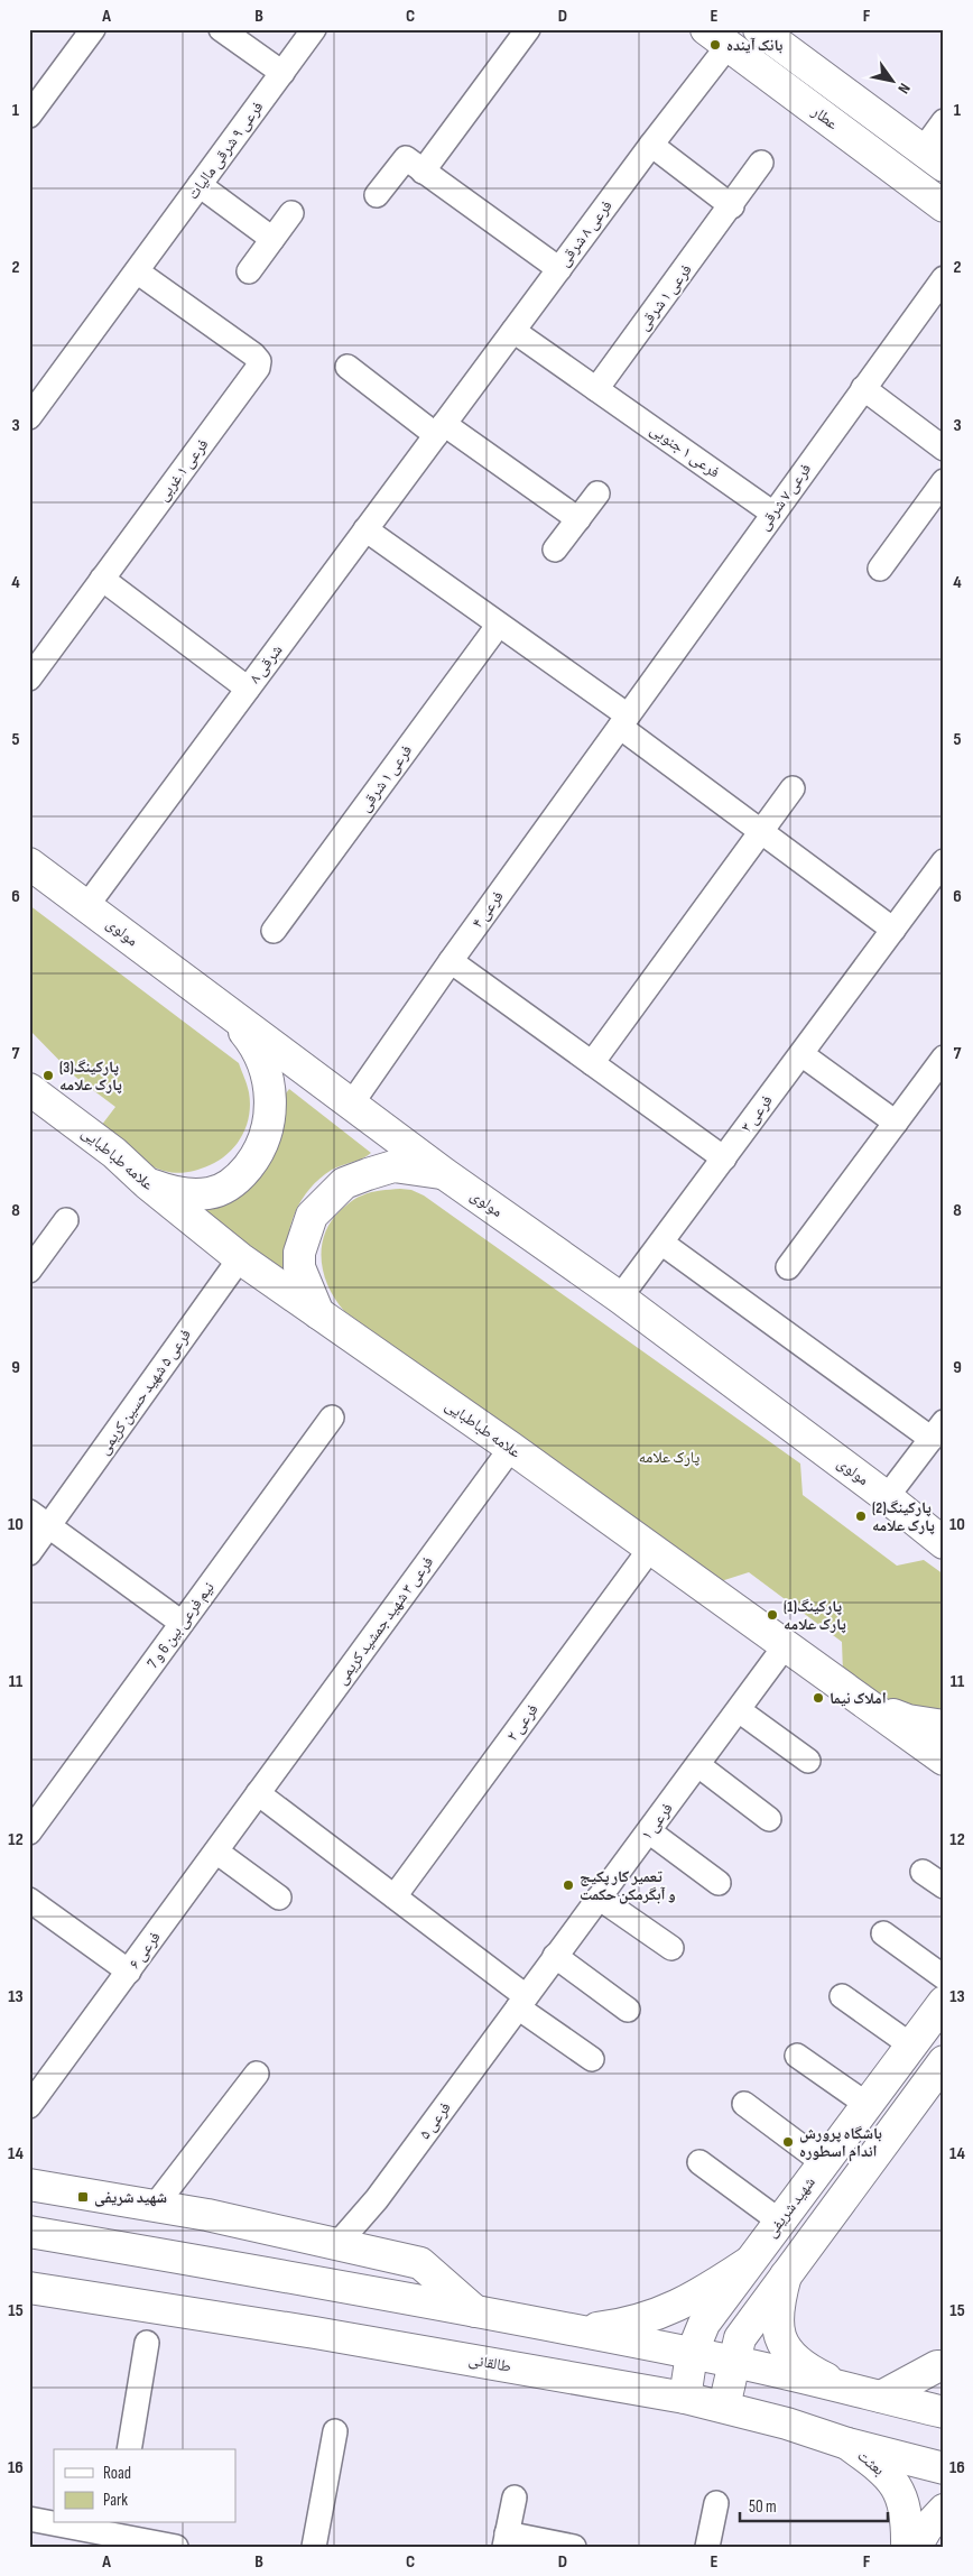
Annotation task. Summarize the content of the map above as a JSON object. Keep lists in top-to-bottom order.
{
  "streets": {
    "main road": [
      "عطار",
      "مولوی",
      "علامه طباطبایی",
      "شهید شریفی",
      "طالقانی",
      "بعثت"
    ],
    "street": [
      "فرعی ۹ شرقی مالیات",
      "فرعی ۸ شرقی",
      "فرعی ۱ شرقی",
      "فرعی ۱ جنوبی",
      "فرعی ۱ غربی",
      "فرعی ۷ شرقی",
      "۸ شرقی",
      "فرعی ۴",
      "فرعی ۳",
      "فرعی ۵ شهید حسین کریمی",
      "فرعی ۳ شهید جمشید کریمی",
      "نیم فرعی بین 6 و 7",
      "فرعی ۲",
      "فرعی ۱",
      "فرعی ۶",
      "فرعی ۵"
    ]
  },
  "crossings": [
    ["عطار", "فرعی ۸ شرقی"],
    ["فرعی ۹ شرقی مالیات", "فرعی ۱ غربی"],
    ["فرعی ۸ شرقی", "فرعی ۱ جنوبی"],
    ["فرعی ۸ شرقی", "۸ شرقی"],
    ["فرعی ۱ شرقی", "فرعی ۱ جنوبی"],
    ["فرعی ۱ جنوبی", "فرعی ۷ شرقی"],
    ["فرعی ۷ شرقی", "فرعی ۴"],
    ["۸ شرقی", "مولوی"],
    ["فرعی ۴", "مولوی"],
    ["مولوی", "فرعی ۳"],
    ["علامه طباطبایی", "فرعی ۵ شهید حسین کریمی"],
    ["علامه طباطبایی", "فرعی ۳ شهید جمشید کریمی"],
    ["علامه طباطبایی", "فرعی ۲"],
    ["علامه طباطبایی", "فرعی ۱"],
    ["فرعی ۳ شهید جمشید کریمی", "فرعی ۶"],
    ["فرعی ۱", "فرعی ۵"],
    ["شهید شریفی", "طالقانی"],
    ["طالقانی", "بعثت"]
  ],
  "parks": ["پارک علامه"],
  "places": {
    "other": [
      "بانک آینده",
      "پارکینگ(3) پارک علامه",
      "پارکینگ(2) پارک علامه",
      "پارکینگ(1) پارک علامه",
      "املاک نیما",
      "تعمیر کار پکیج و آبگرمکن حکمت",
      "باشگاه پرورش اندام اسطوره"
    ],
    "transit": ["شهید شریفی"]
  },
  "legend": ["Road", "Park"],
  "scale_bar": "50 m",
  "north": "bottom right",
  "grid": {
    "columns": [
      "A",
      "B",
      "C",
      "D",
      "E",
      "F"
    ],
    "rows": [
      "1",
      "2",
      "3",
      "4",
      "5",
      "6",
      "7",
      "8",
      "9",
      "10",
      "11",
      "12",
      "13",
      "14",
      "15",
      "16"
    ]
  }
}
